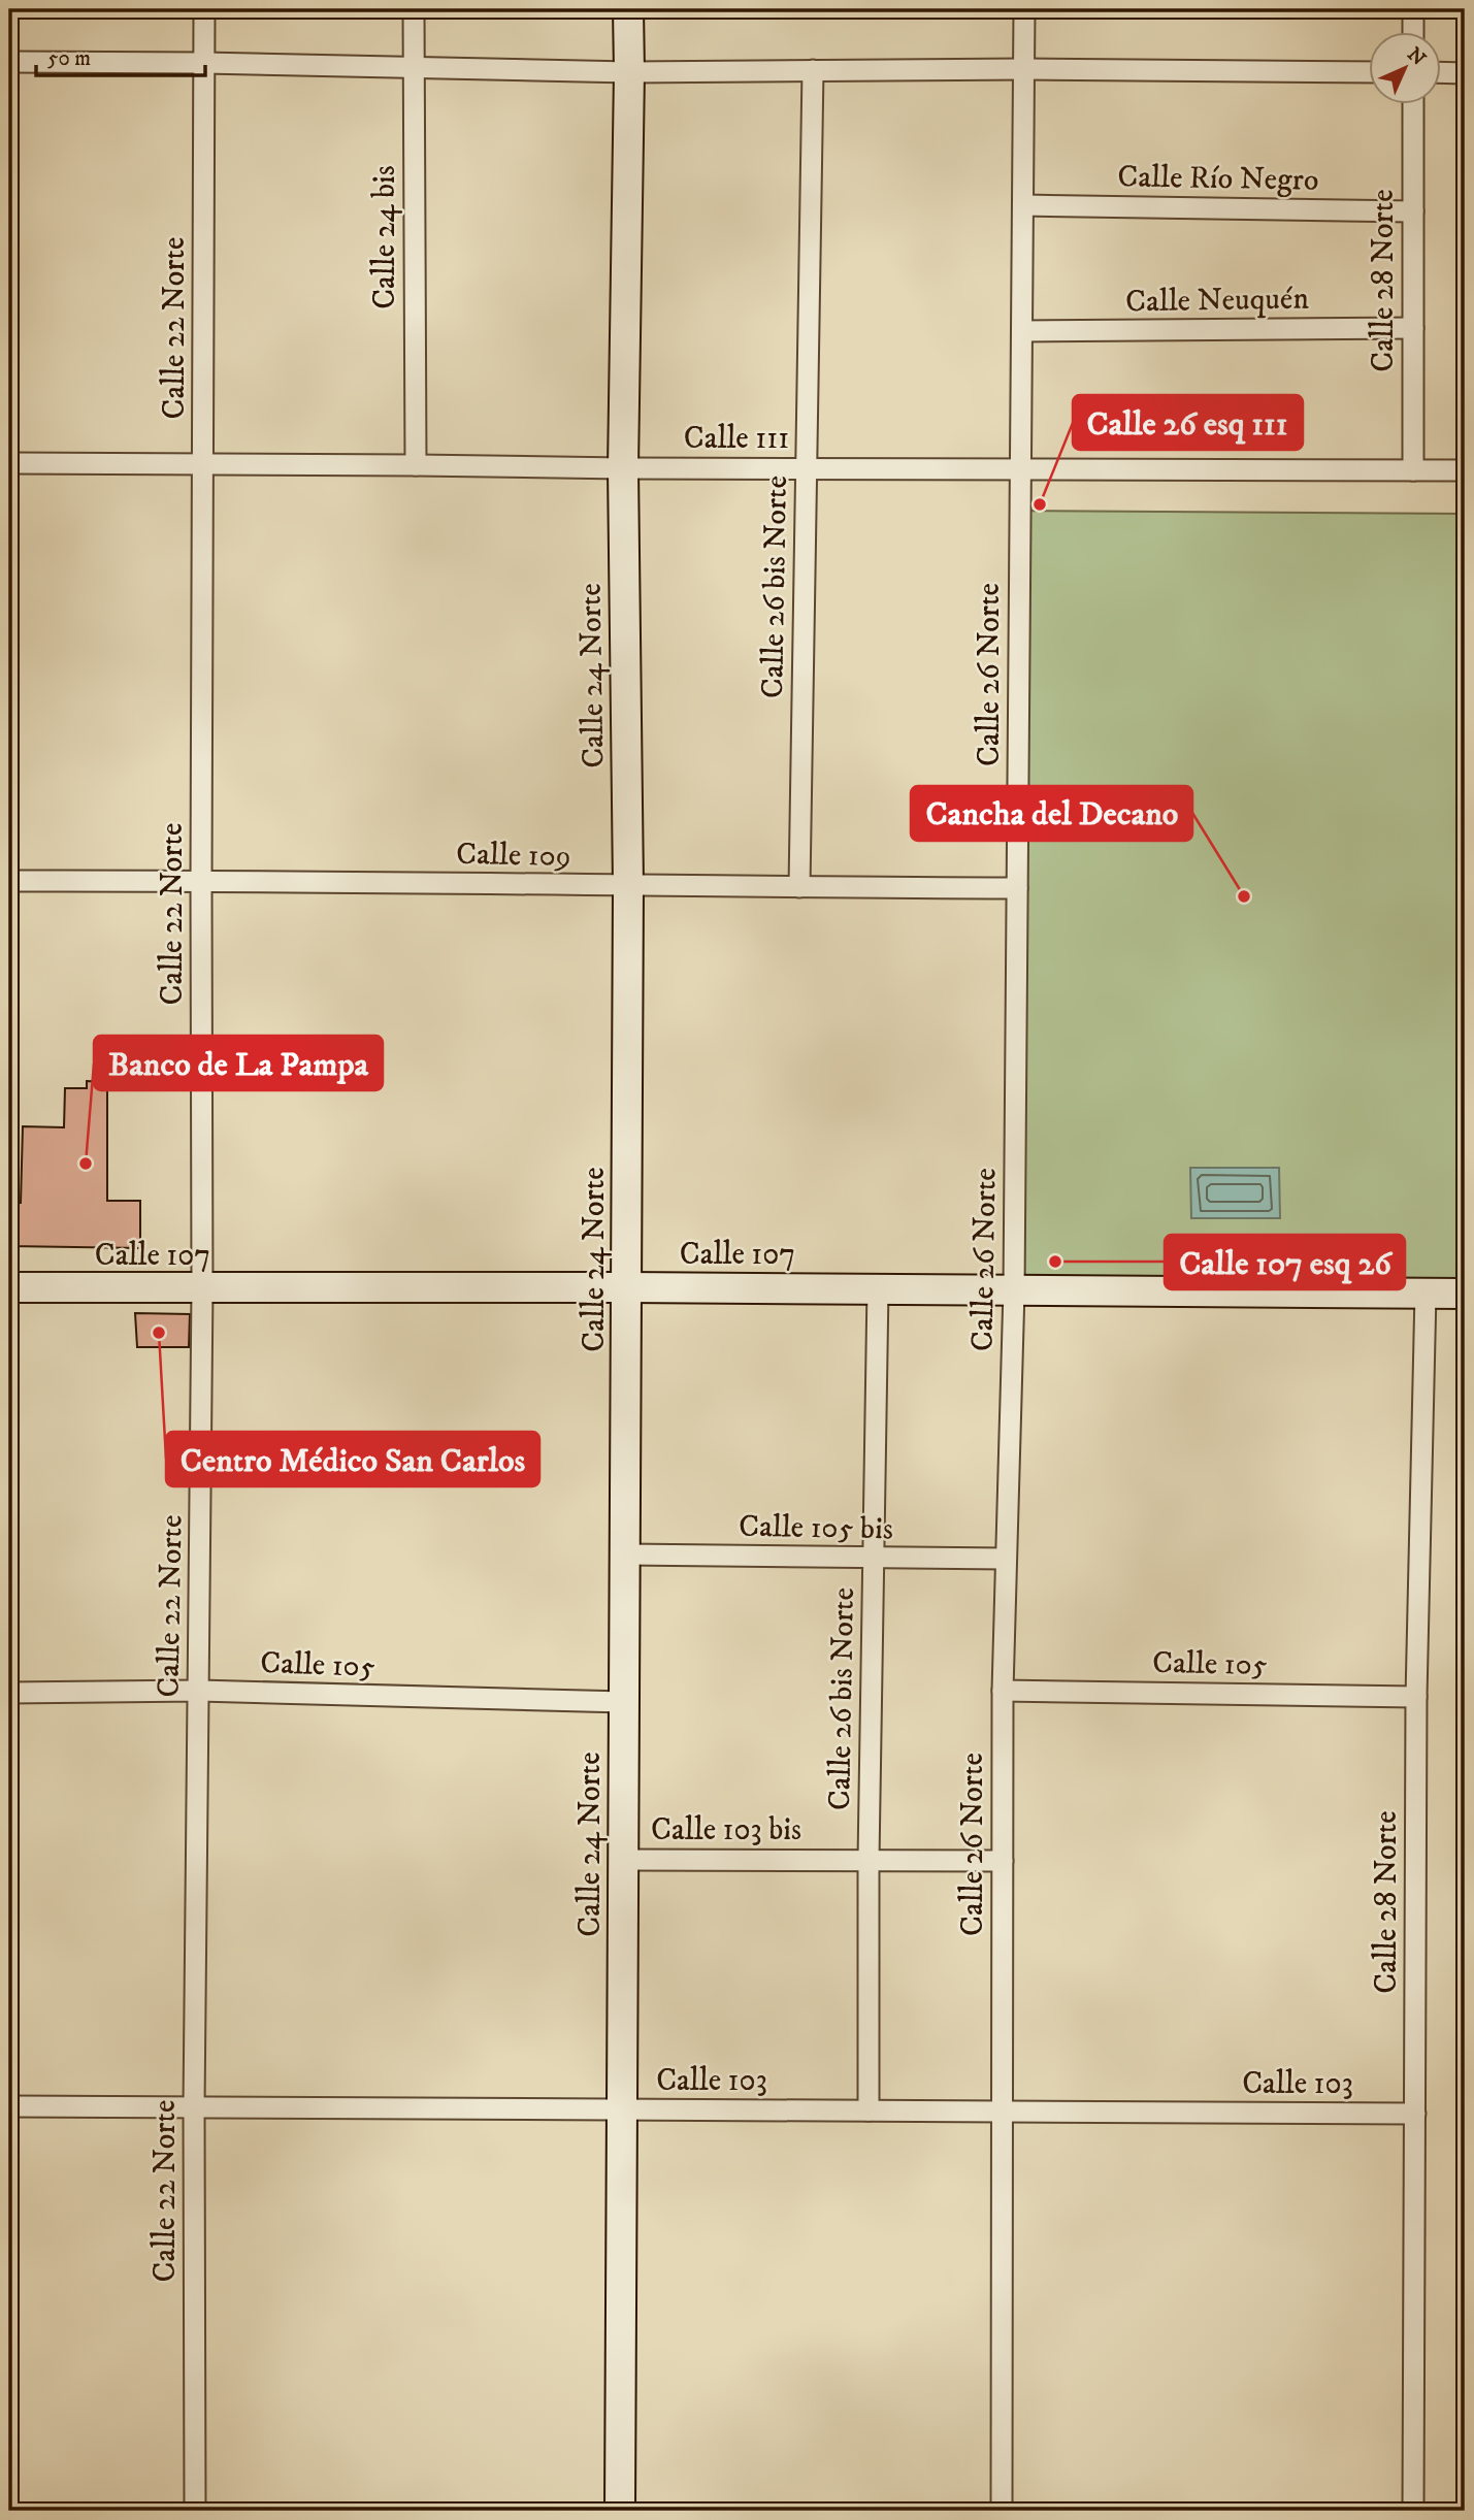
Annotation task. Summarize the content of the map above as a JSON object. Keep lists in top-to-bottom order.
{
  "streets": {
    "street": [
      "Calle Río Negro",
      "Calle 24 bis",
      "Calle 28 Norte",
      "Calle Neuquén",
      "Calle 22 Norte",
      "Calle 111",
      "Calle 26 bis Norte",
      "Calle 26 Norte",
      "Calle 24 Norte",
      "Calle 109",
      "Calle 107",
      "Calle 105 bis",
      "Calle 105",
      "Calle 103 bis",
      "Calle 103"
    ]
  },
  "crossings": [
    ["Calle Río Negro", "Calle 28 Norte"],
    ["Calle Río Negro", "Calle 26 Norte"],
    ["Calle 24 bis", "Calle 111"],
    ["Calle 28 Norte", "Calle Neuquén"],
    ["Calle 28 Norte", "Calle 111"],
    ["Calle 28 Norte", "Calle 107"],
    ["Calle 28 Norte", "Calle 105"],
    ["Calle 28 Norte", "Calle 103"],
    ["Calle Neuquén", "Calle 26 Norte"],
    ["Calle 22 Norte", "Calle 111"],
    ["Calle 22 Norte", "Calle 109"],
    ["Calle 22 Norte", "Calle 107"],
    ["Calle 22 Norte", "Calle 105"],
    ["Calle 22 Norte", "Calle 103"],
    ["Calle 111", "Calle 26 bis Norte"],
    ["Calle 111", "Calle 26 Norte"],
    ["Calle 111", "Calle 24 Norte"],
    ["Calle 26 bis Norte", "Calle 109"],
    ["Calle 26 bis Norte", "Calle 107"],
    ["Calle 26 bis Norte", "Calle 105 bis"],
    ["Calle 26 bis Norte", "Calle 103 bis"],
    ["Calle 26 bis Norte", "Calle 103"],
    ["Calle 26 Norte", "Calle 109"],
    ["Calle 26 Norte", "Calle 107"],
    ["Calle 26 Norte", "Calle 105 bis"],
    ["Calle 26 Norte", "Calle 105"],
    ["Calle 26 Norte", "Calle 103 bis"],
    ["Calle 26 Norte", "Calle 103"],
    ["Calle 24 Norte", "Calle 109"],
    ["Calle 24 Norte", "Calle 107"],
    ["Calle 24 Norte", "Calle 105 bis"],
    ["Calle 24 Norte", "Calle 105"],
    ["Calle 24 Norte", "Calle 103 bis"],
    ["Calle 24 Norte", "Calle 103"]
  ],
  "places": [
    "Calle 26 esq 111",
    "Cancha del Decano",
    "Banco de La Pampa",
    "Calle 107 esq 26",
    "Centro Médico San Carlos"
  ],
  "scale_bar": "50 m",
  "north": "top right"
}
